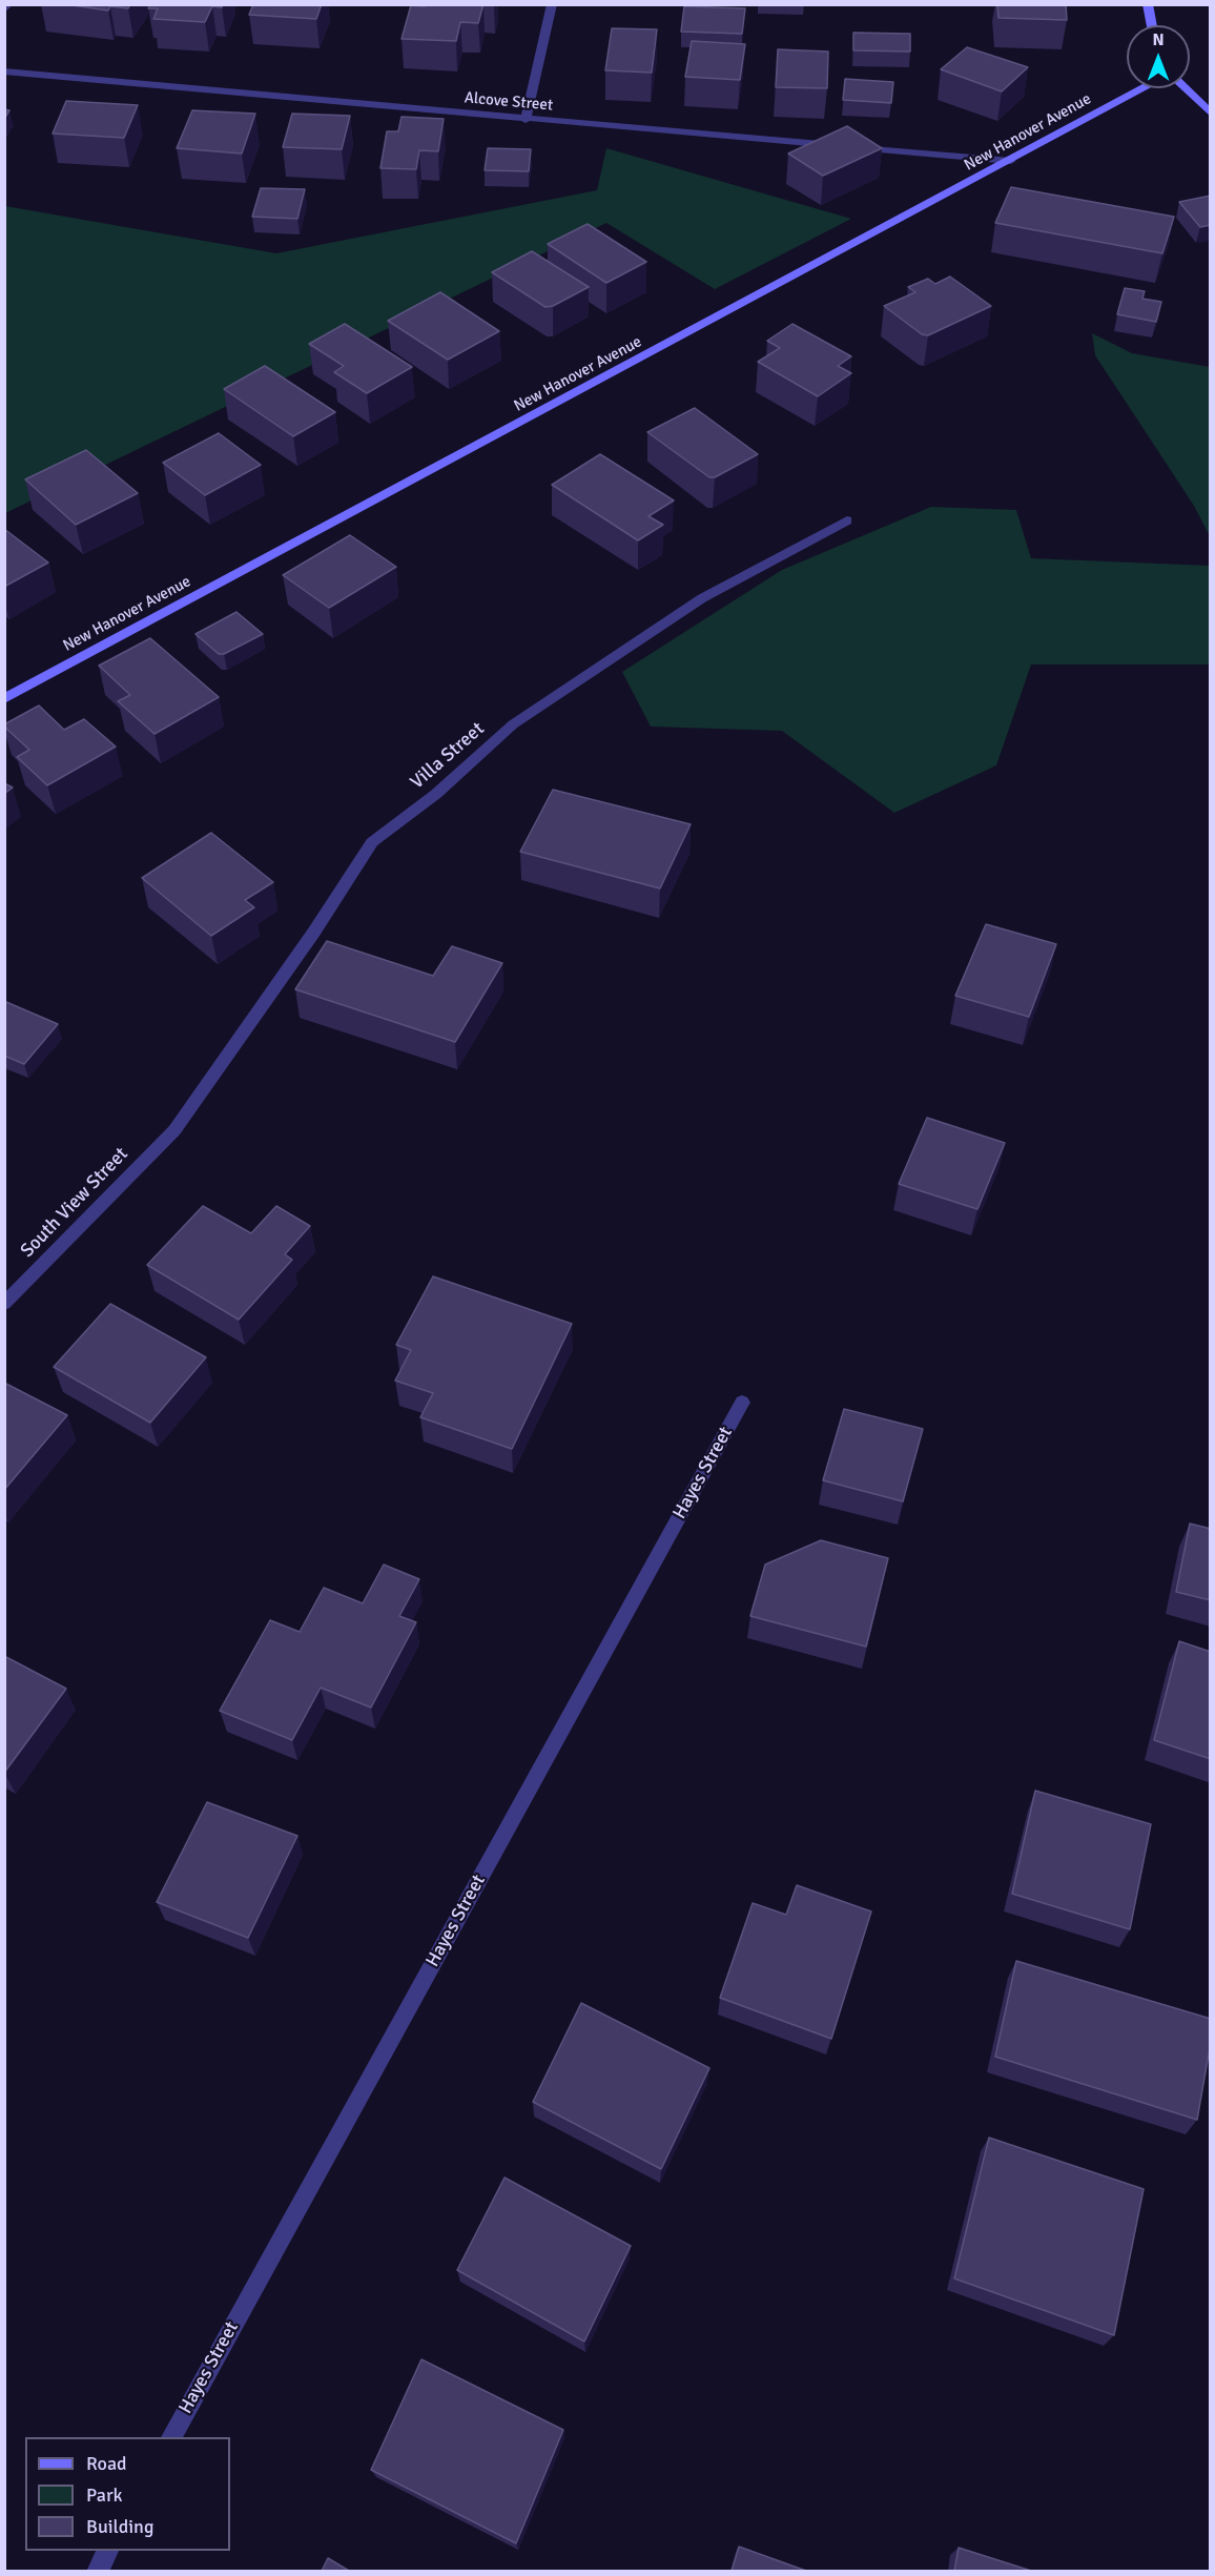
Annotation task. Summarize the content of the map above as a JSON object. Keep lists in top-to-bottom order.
{
  "streets": {
    "main road": ["New Hanover Avenue"],
    "street": [
      "Alcove Street",
      "Villa Street",
      "South View Street",
      "Hayes Street"
    ]
  },
  "crossings": [
    ["Alcove Street", "New Hanover Avenue"],
    ["Villa Street", "South View Street"]
  ],
  "legend": ["Road", "Park", "Building"],
  "north": "top"
}
